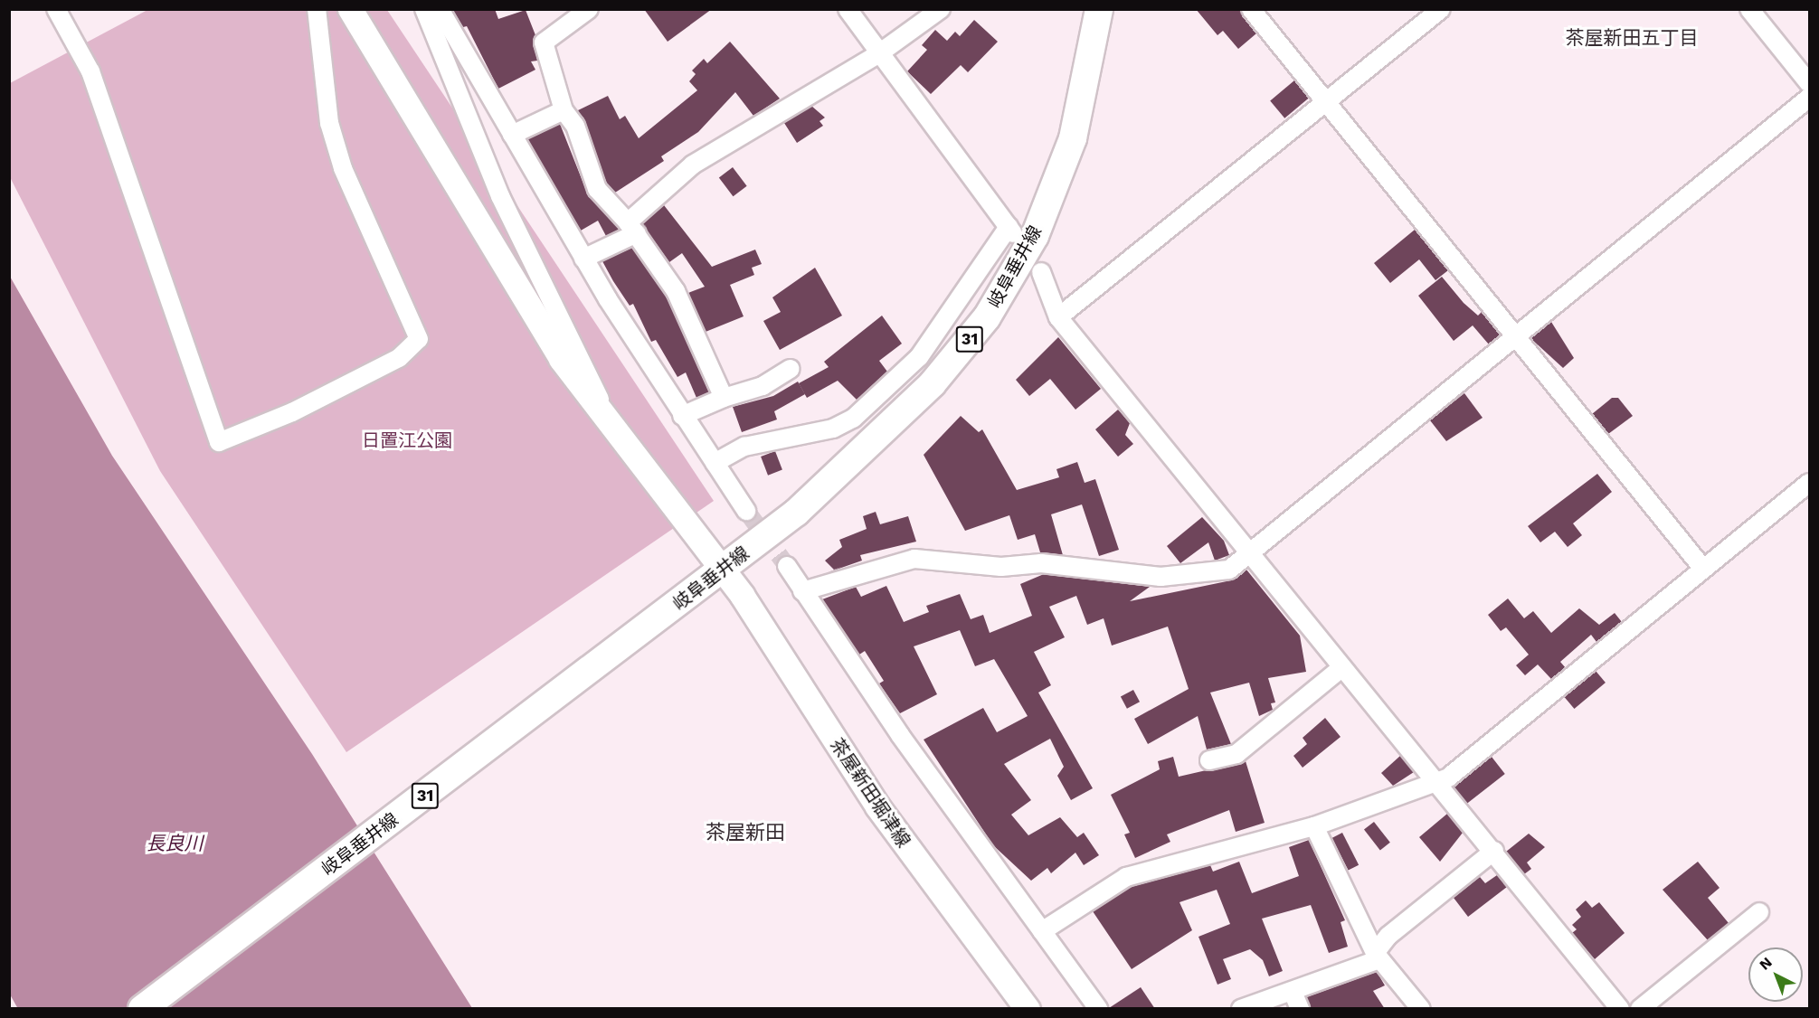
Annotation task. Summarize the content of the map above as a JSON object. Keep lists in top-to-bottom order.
{
  "streets": {
    "main road": ["岐阜垂井線", "31"],
    "street": ["茶屋新田堀津線"]
  },
  "crossings": [
    ["岐阜垂井線", "茶屋新田堀津線"]
  ],
  "districts": ["茶屋新田五丁目", "茶屋新田"],
  "water": ["長良川"],
  "parks": ["日置江公園"],
  "north": "top left"
}
